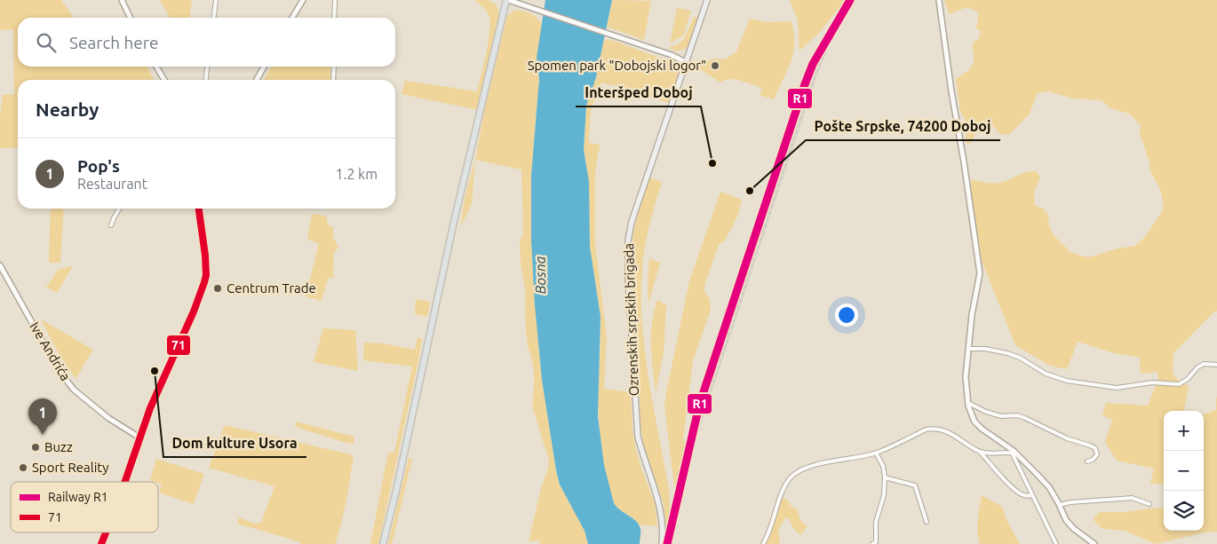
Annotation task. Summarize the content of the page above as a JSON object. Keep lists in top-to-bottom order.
{
  "streets": {
    "main road": ["Ozrenskih srpskih brigada"],
    "street": ["Ive Andrića"]
  },
  "water": ["Bosna"],
  "places": [
    "Spomen park \"Dobojski logor\"",
    "Interšped Doboj",
    "Pošte Srpske, 74200 Doboj",
    "Centrum Trade",
    "Dom kulture Usora",
    "Buzz",
    "Sport Reality"
  ],
  "lines": ["rail line R1", "transit line 71"],
  "legend": ["Railway R1", "71"],
  "page": {
    "search": "Search here",
    "heading": "Nearby",
    "list": [
      {
        "mark": "1",
        "name": "Pop's",
        "note": "Restaurant",
        "value": "1.2 km"
      }
    ],
    "pins": "1",
    "map_buttons": ["+", "−"]
  }
}
